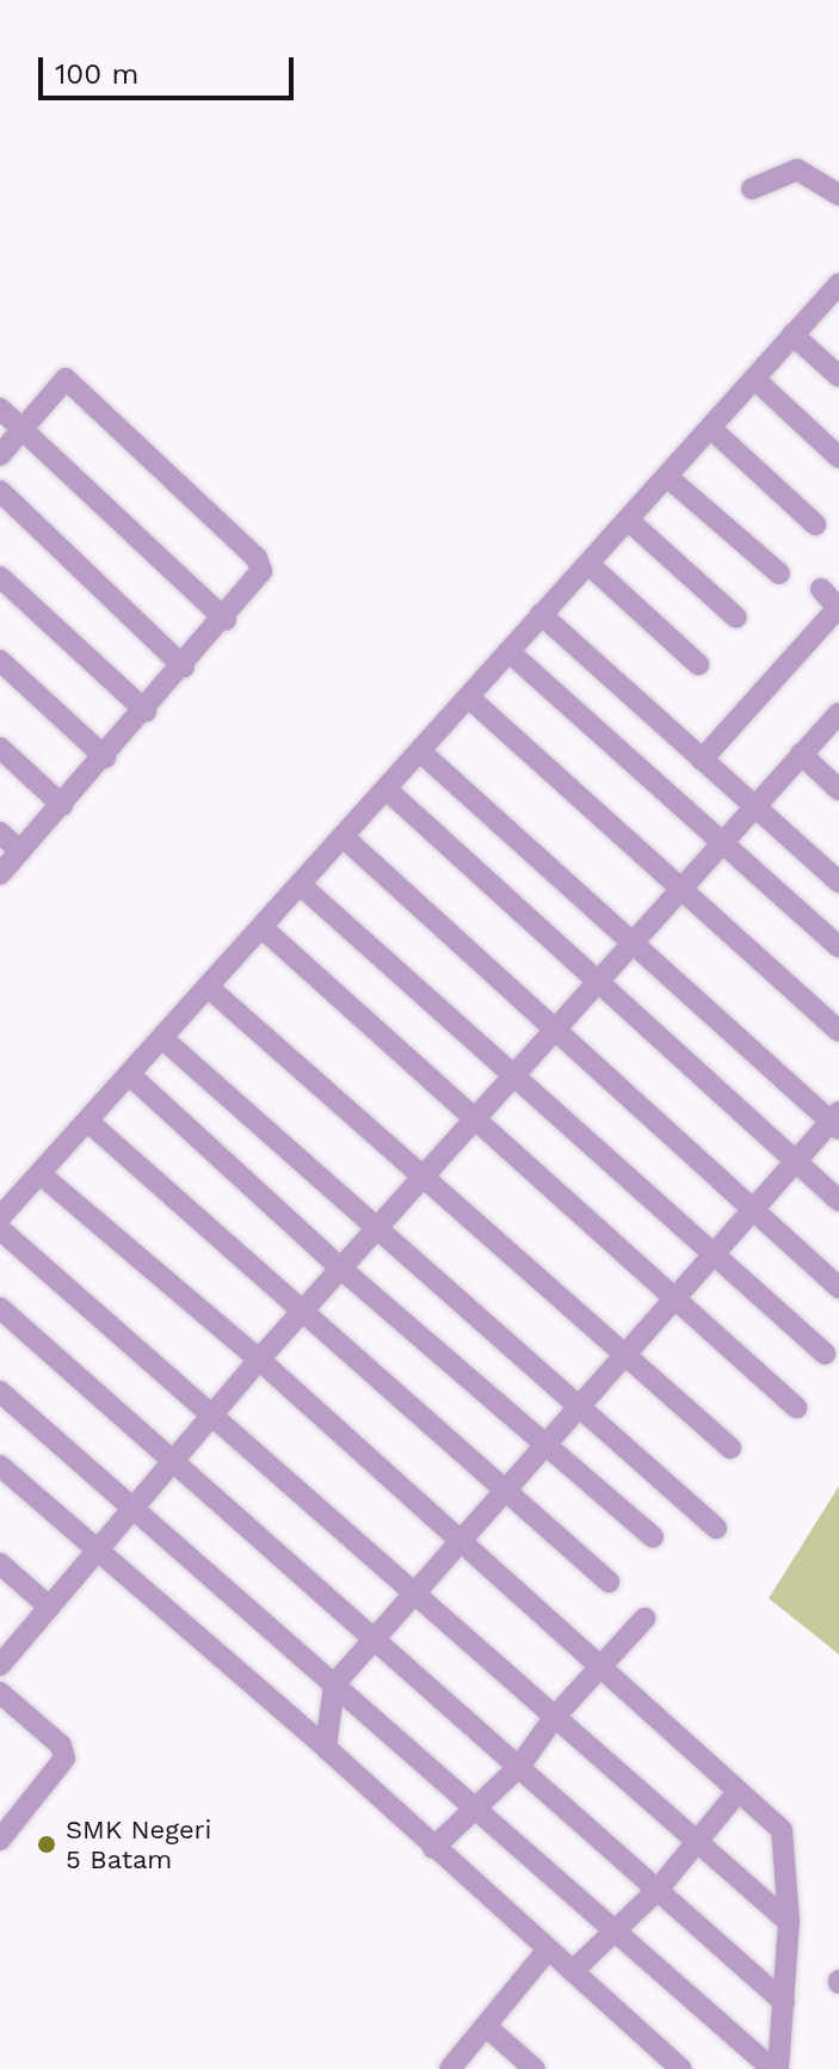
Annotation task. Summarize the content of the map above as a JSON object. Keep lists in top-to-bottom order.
{
  "places": ["SMK Negeri 5 Batam"],
  "scale_bar": "100 m"
}
